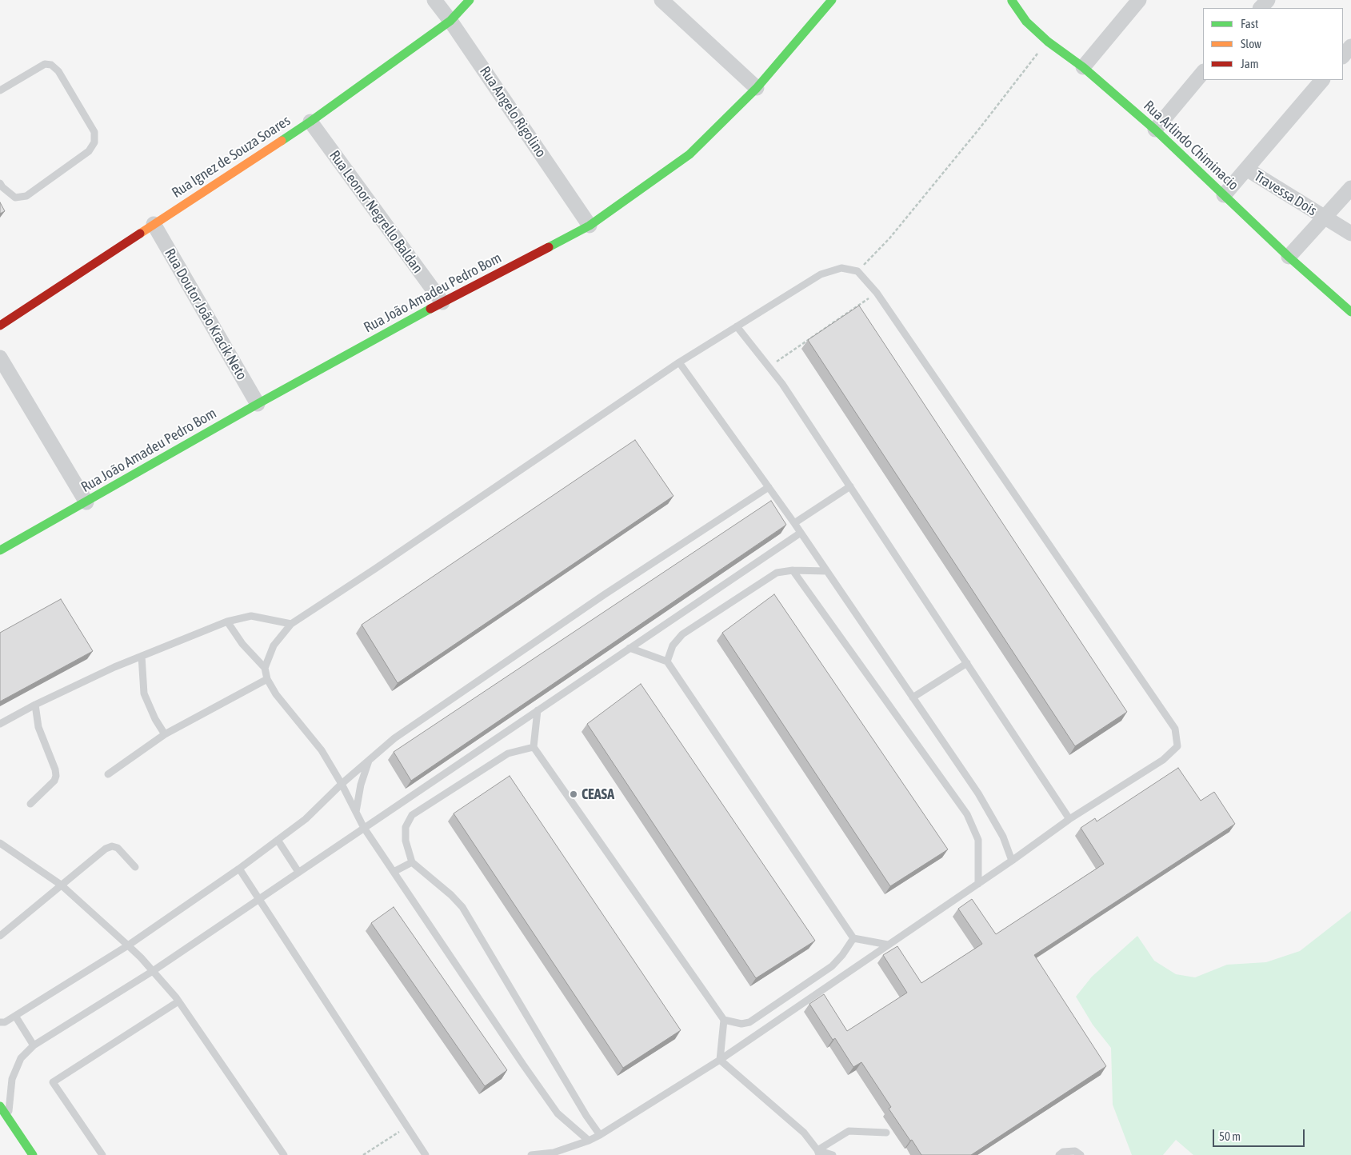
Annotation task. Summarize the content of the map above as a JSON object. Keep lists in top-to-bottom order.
{
  "streets": {
    "street": [
      "Rua Angelo Rigolino",
      "Rua Arlindo Chiminacio",
      "Rua Ignez de Souza Soares",
      "Travessa Dois",
      "Rua Leonor Negrello Baldan",
      "Rua João Amadeu Pedro Bom",
      "Rua Doutor João Kracik Neto"
    ]
  },
  "crossings": [
    ["Rua Angelo Rigolino", "Rua Ignez de Souza Soares"],
    ["Rua Angelo Rigolino", "Rua João Amadeu Pedro Bom"],
    ["Rua Ignez de Souza Soares", "Rua Leonor Negrello Baldan"],
    ["Rua Ignez de Souza Soares", "Rua Doutor João Kracik Neto"],
    ["Rua Leonor Negrello Baldan", "Rua João Amadeu Pedro Bom"],
    ["Rua João Amadeu Pedro Bom", "Rua Doutor João Kracik Neto"]
  ],
  "places": ["CEASA"],
  "legend": ["Fast", "Slow", "Jam"],
  "scale_bar": "50 m"
}
